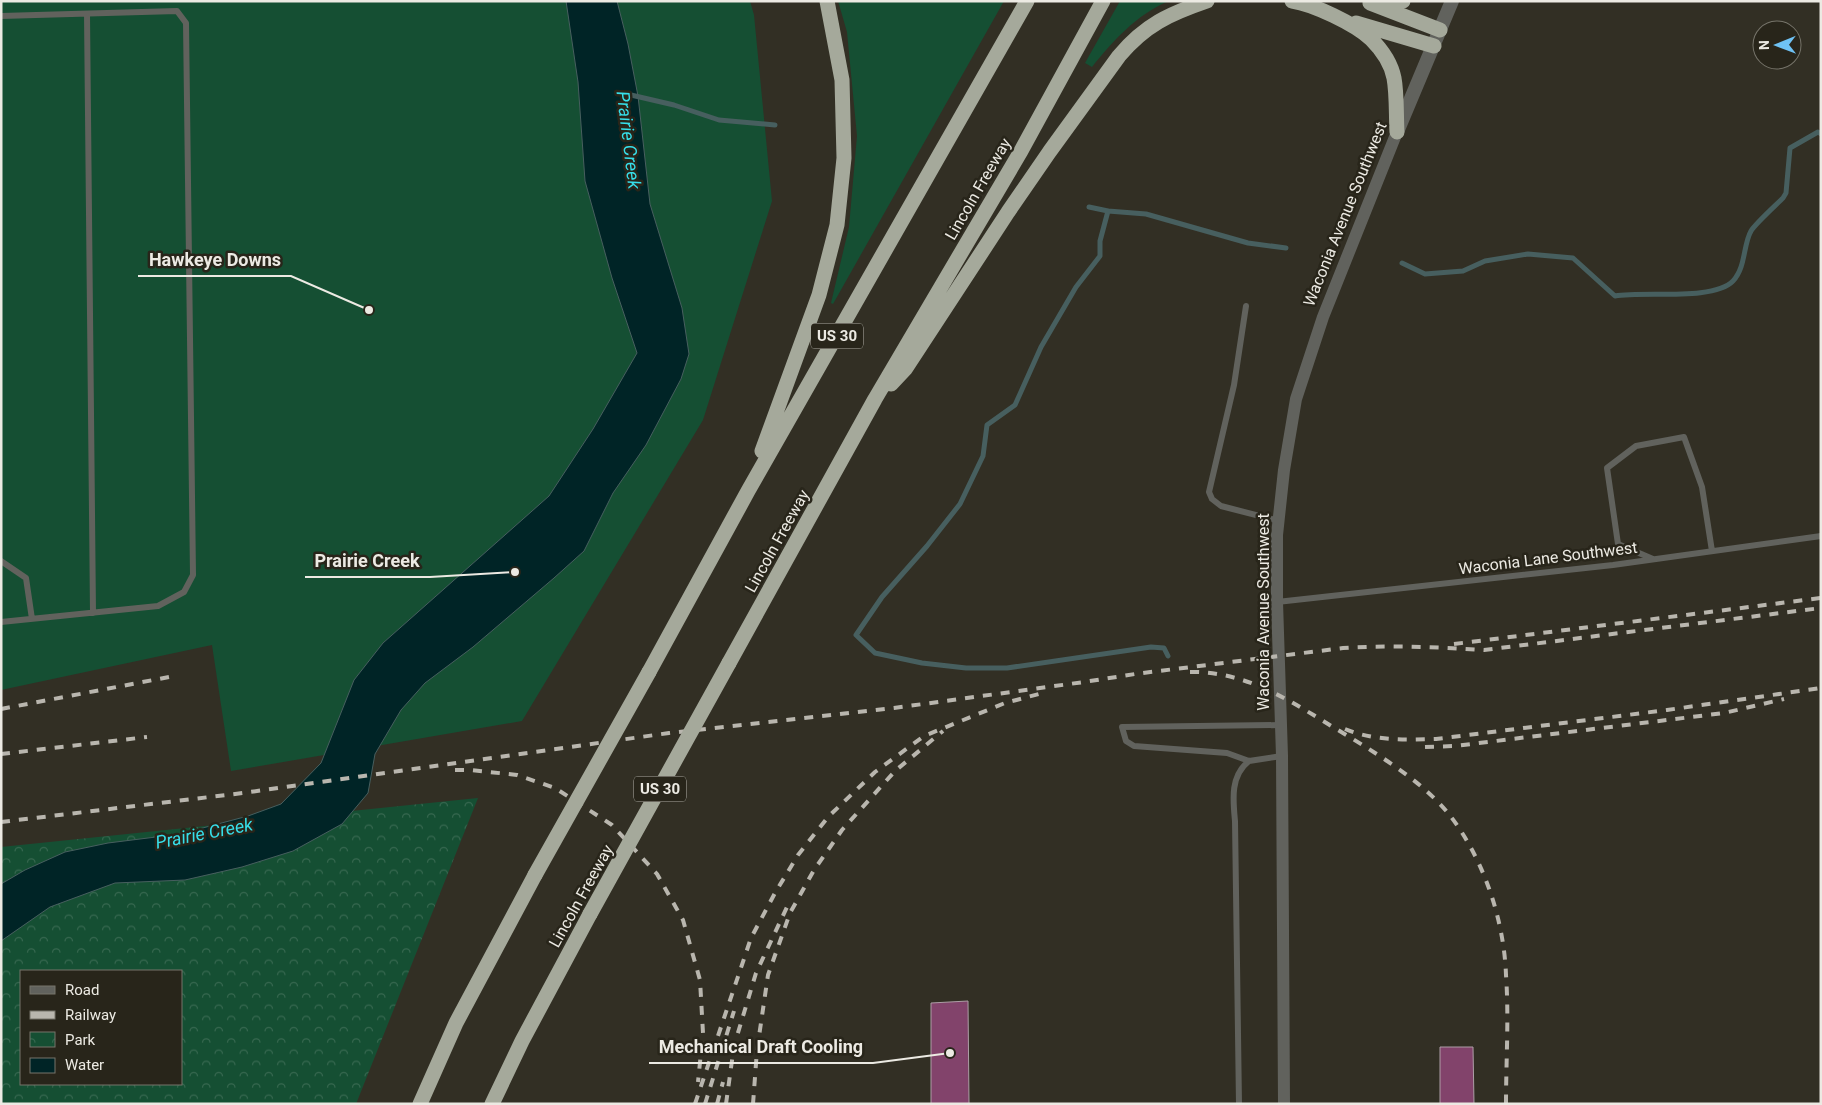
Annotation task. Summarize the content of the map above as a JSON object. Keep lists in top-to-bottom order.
{
  "streets": {
    "highway": ["Lincoln Freeway", "US 30"],
    "street": ["Waconia Avenue Southwest"],
    "lane": ["Waconia Lane Southwest"]
  },
  "crossings": [
    ["Waconia Avenue Southwest", "Waconia Lane Southwest"]
  ],
  "water": ["Prairie Creek"],
  "places": ["Hawkeye Downs", "Prairie Creek", "Mechanical Draft Cooling"],
  "legend": [
    "Road",
    "Railway",
    "Park",
    "Water"
  ],
  "north": "left"
}
